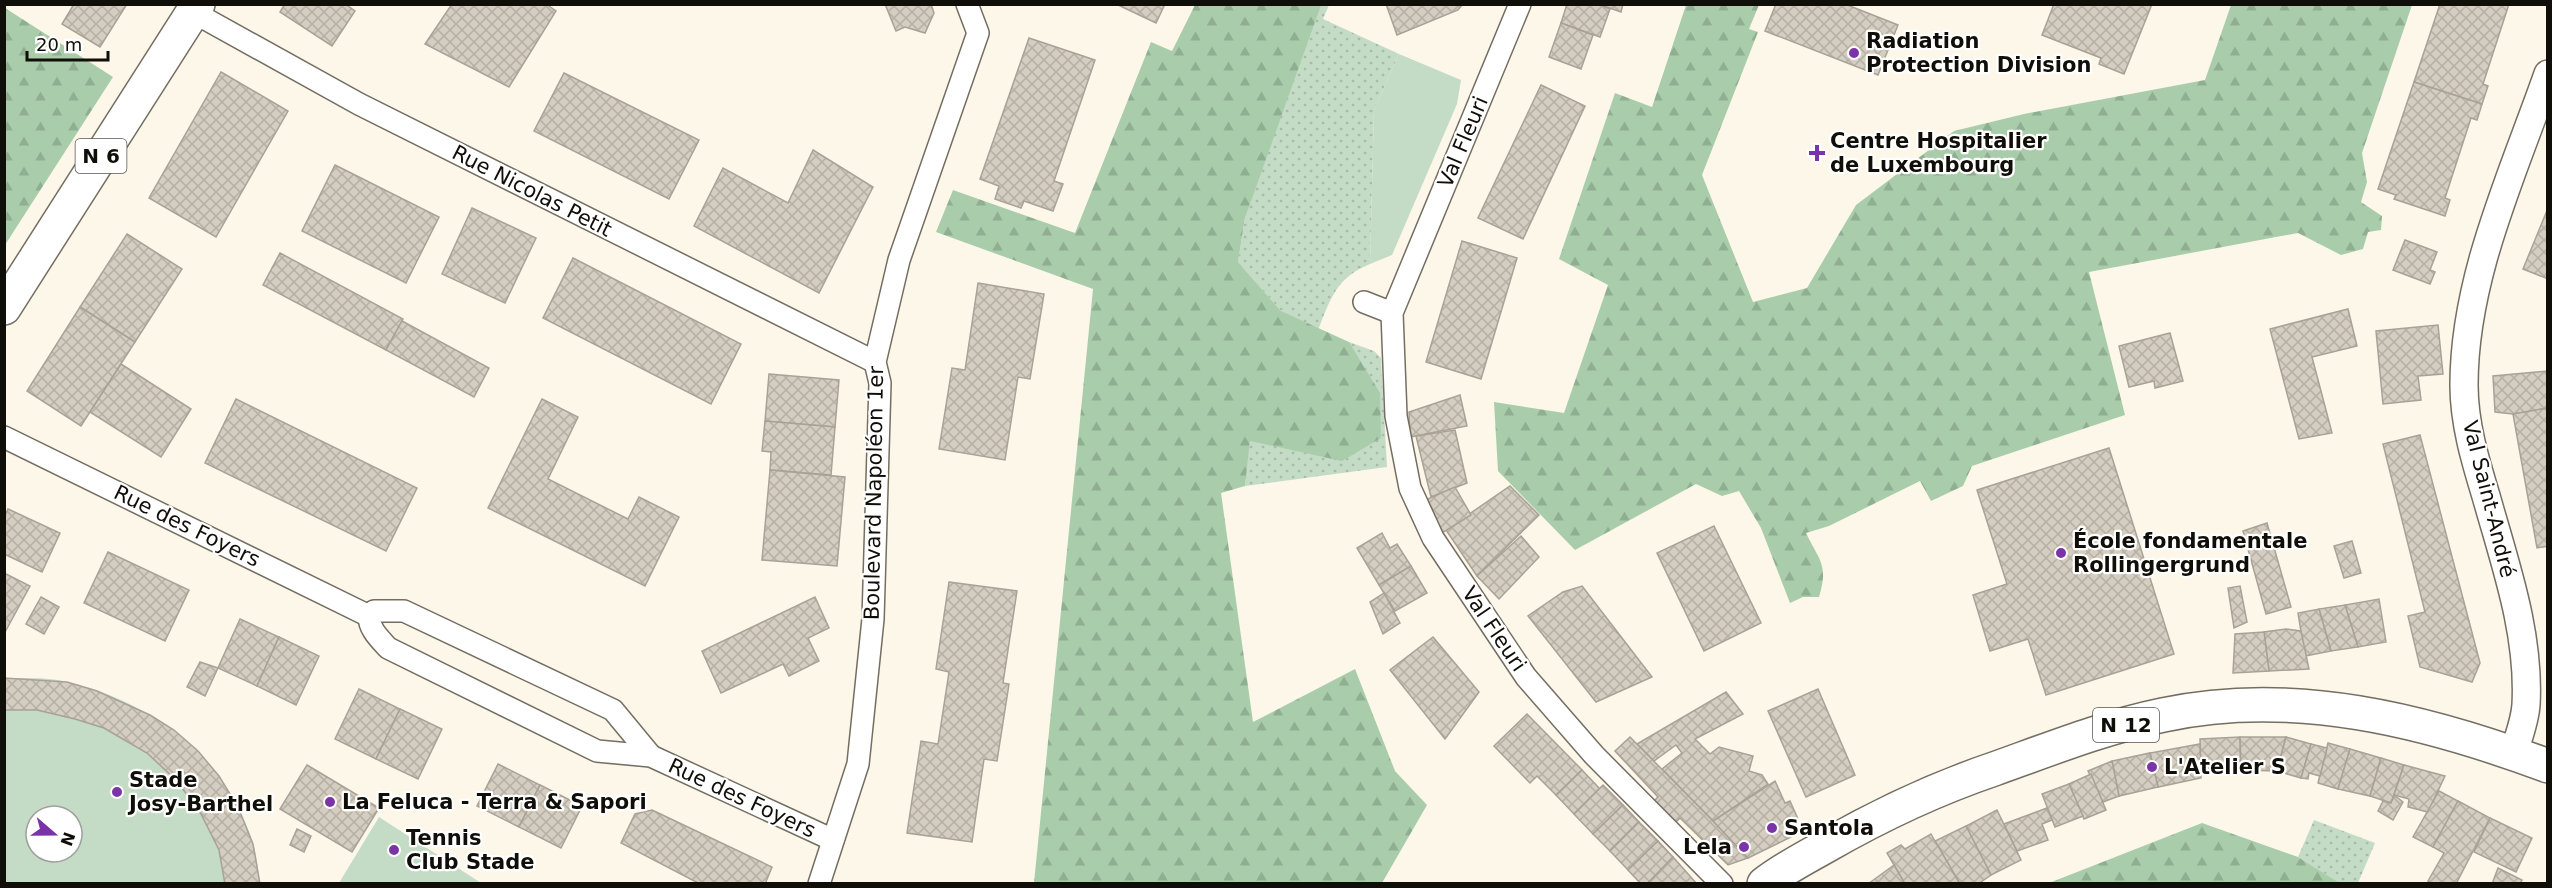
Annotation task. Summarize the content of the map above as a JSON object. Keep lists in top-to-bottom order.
{
  "streets": {
    "main road": ["N 6", "N 12"],
    "street": [
      "Val Fleuri",
      "Rue Nicolas Petit",
      "Boulevard Napoléon 1er",
      "Val Saint-André",
      "Rue des Foyers"
    ]
  },
  "crossings": [
    ["N 6", "Rue Nicolas Petit"],
    ["Rue Nicolas Petit", "Boulevard Napoléon 1er"],
    ["Boulevard Napoléon 1er", "Rue des Foyers"],
    ["Val Saint-André", "N 12"]
  ],
  "places": {
    "other": [
      "Radiation Protection Division",
      "École fondamentale Rollingergrund",
      "L'Atelier S",
      "Stade Josy-Barthel",
      "La Feluca - Terra & Sapori",
      "Santola",
      "Lela",
      "Tennis Club Stade"
    ],
    "health": ["Centre Hospitalier de Luxembourg"]
  },
  "scale_bar": "20 m",
  "north": "right"
}
